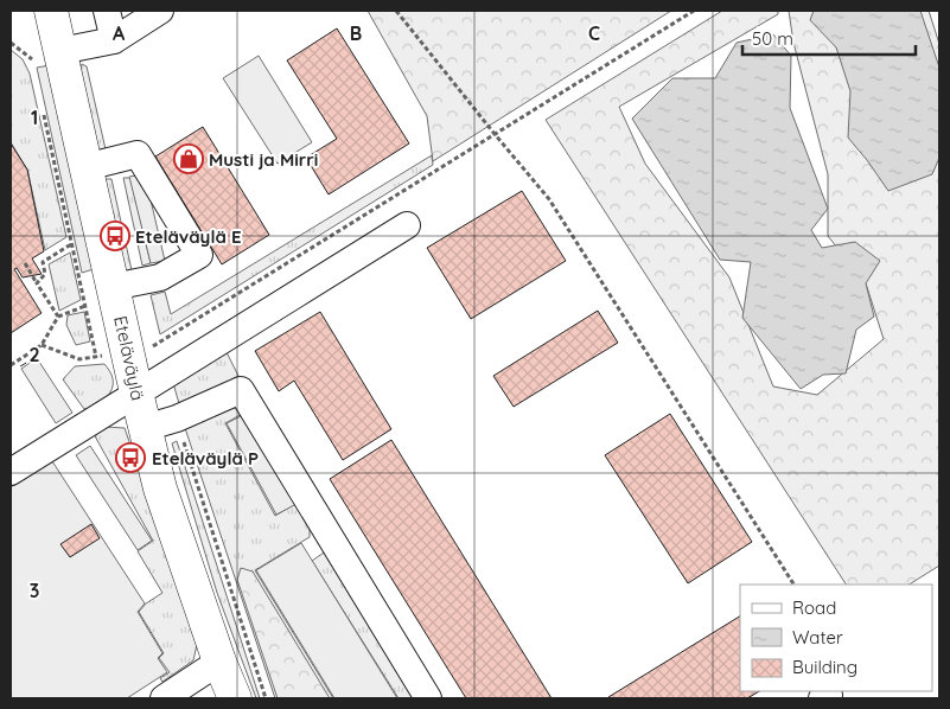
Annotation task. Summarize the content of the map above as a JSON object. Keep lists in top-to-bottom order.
{
  "streets": {
    "main road": ["Eteläväylä"]
  },
  "places": {
    "shop": ["Musti ja Mirri"],
    "bus stop": ["Eteläväylä E", "Eteläväylä P"]
  },
  "legend": ["Road", "Water", "Building"],
  "scale_bar": "50 m",
  "grid": {
    "columns": ["A", "B", "C"],
    "rows": ["1", "2", "3"]
  }
}
